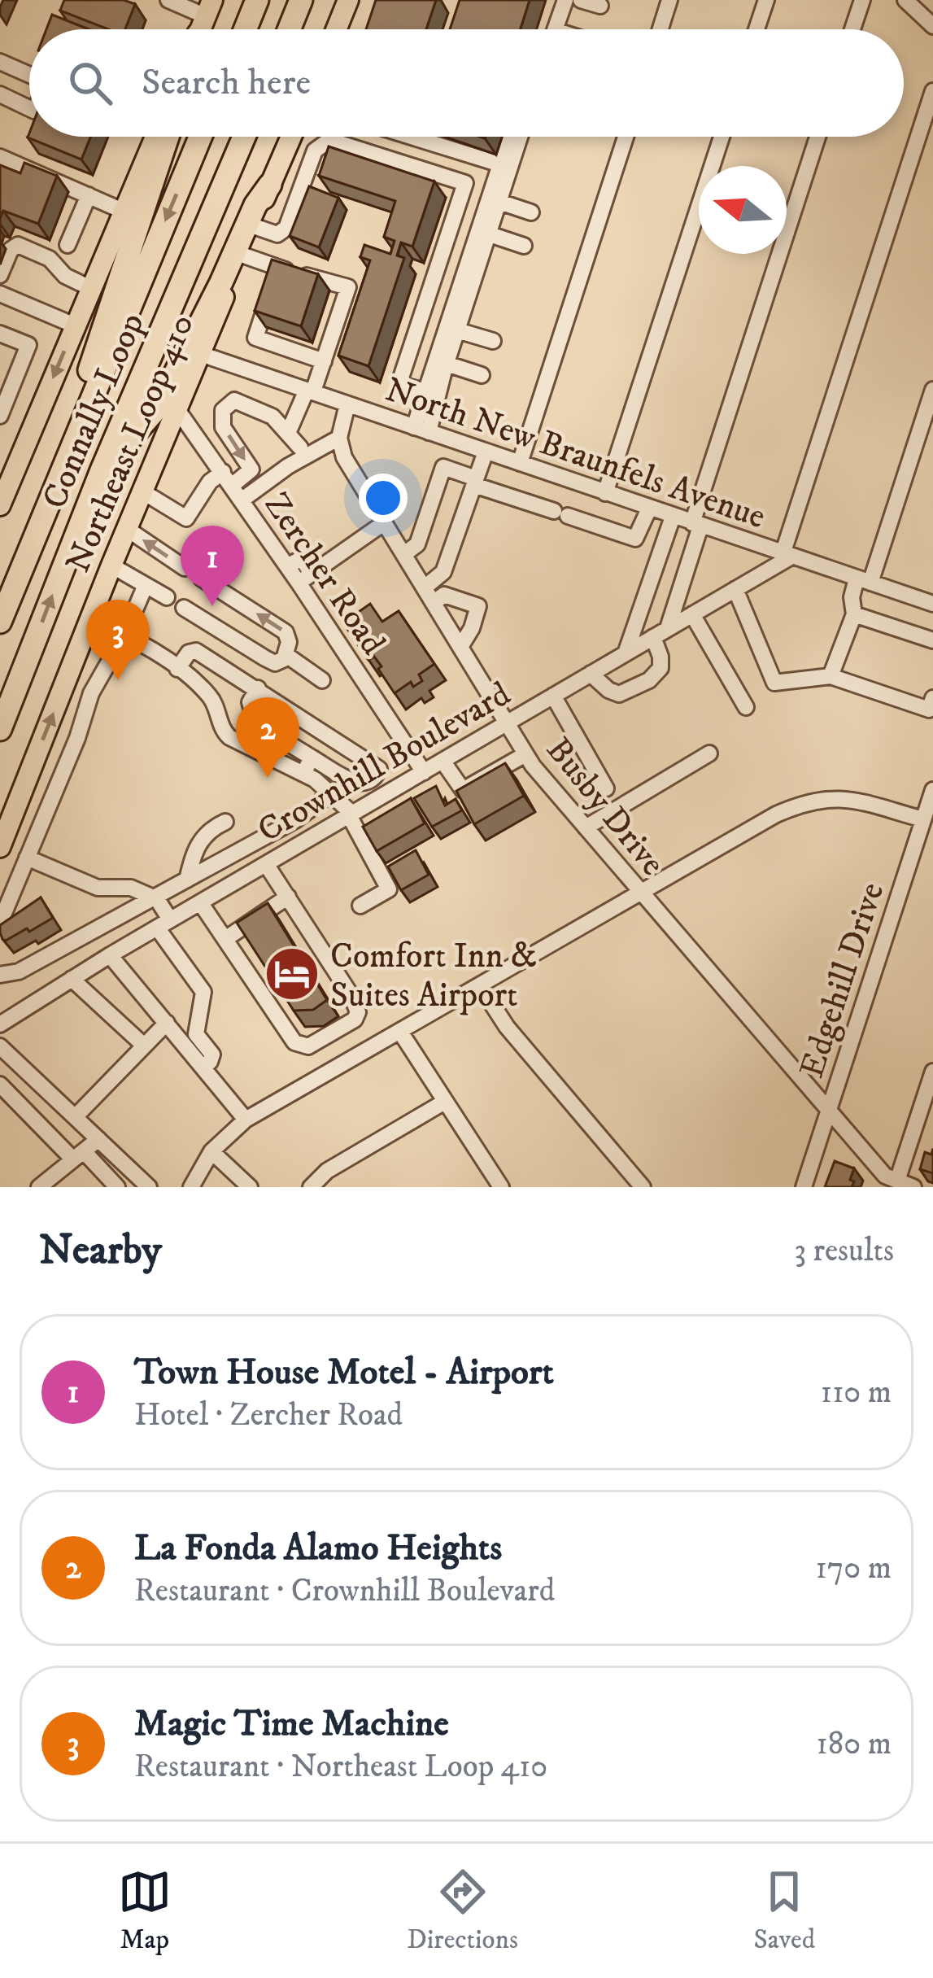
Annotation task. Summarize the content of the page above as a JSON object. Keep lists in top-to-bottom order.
{
  "streets": {
    "highway": ["Connally Loop"],
    "main road": ["Northeast Loop 410"],
    "street": [
      "North New Braunfels Avenue",
      "Zercher Road",
      "Crownhill Boulevard",
      "Busby Drive",
      "Edgehill Drive"
    ]
  },
  "crossings": [
    ["Northeast Loop 410", "North New Braunfels Avenue"],
    ["Northeast Loop 410", "Zercher Road"],
    ["North New Braunfels Avenue", "Crownhill Boulevard"],
    ["Zercher Road", "Crownhill Boulevard"],
    ["Crownhill Boulevard", "Busby Drive"],
    ["Busby Drive", "Edgehill Drive"]
  ],
  "places": {
    "hotel": ["Comfort Inn & Suites Airport"]
  },
  "north": "left",
  "page": {
    "search": "Search here",
    "pins": ["1", "3", "2"],
    "heading": ["Nearby", "3 results"],
    "list": [
      {
        "mark": "1",
        "name": "Town House Motel - Airport",
        "note": "Hotel · Zercher Road",
        "value": "110 m"
      },
      {
        "mark": "2",
        "name": "La Fonda Alamo Heights",
        "note": "Restaurant · Crownhill Boulevard",
        "value": "170 m"
      },
      {
        "mark": "3",
        "name": "Magic Time Machine",
        "note": "Restaurant · Northeast Loop 410",
        "value": "180 m"
      }
    ],
    "nav": ["Map", "Directions", "Saved"]
  }
}
